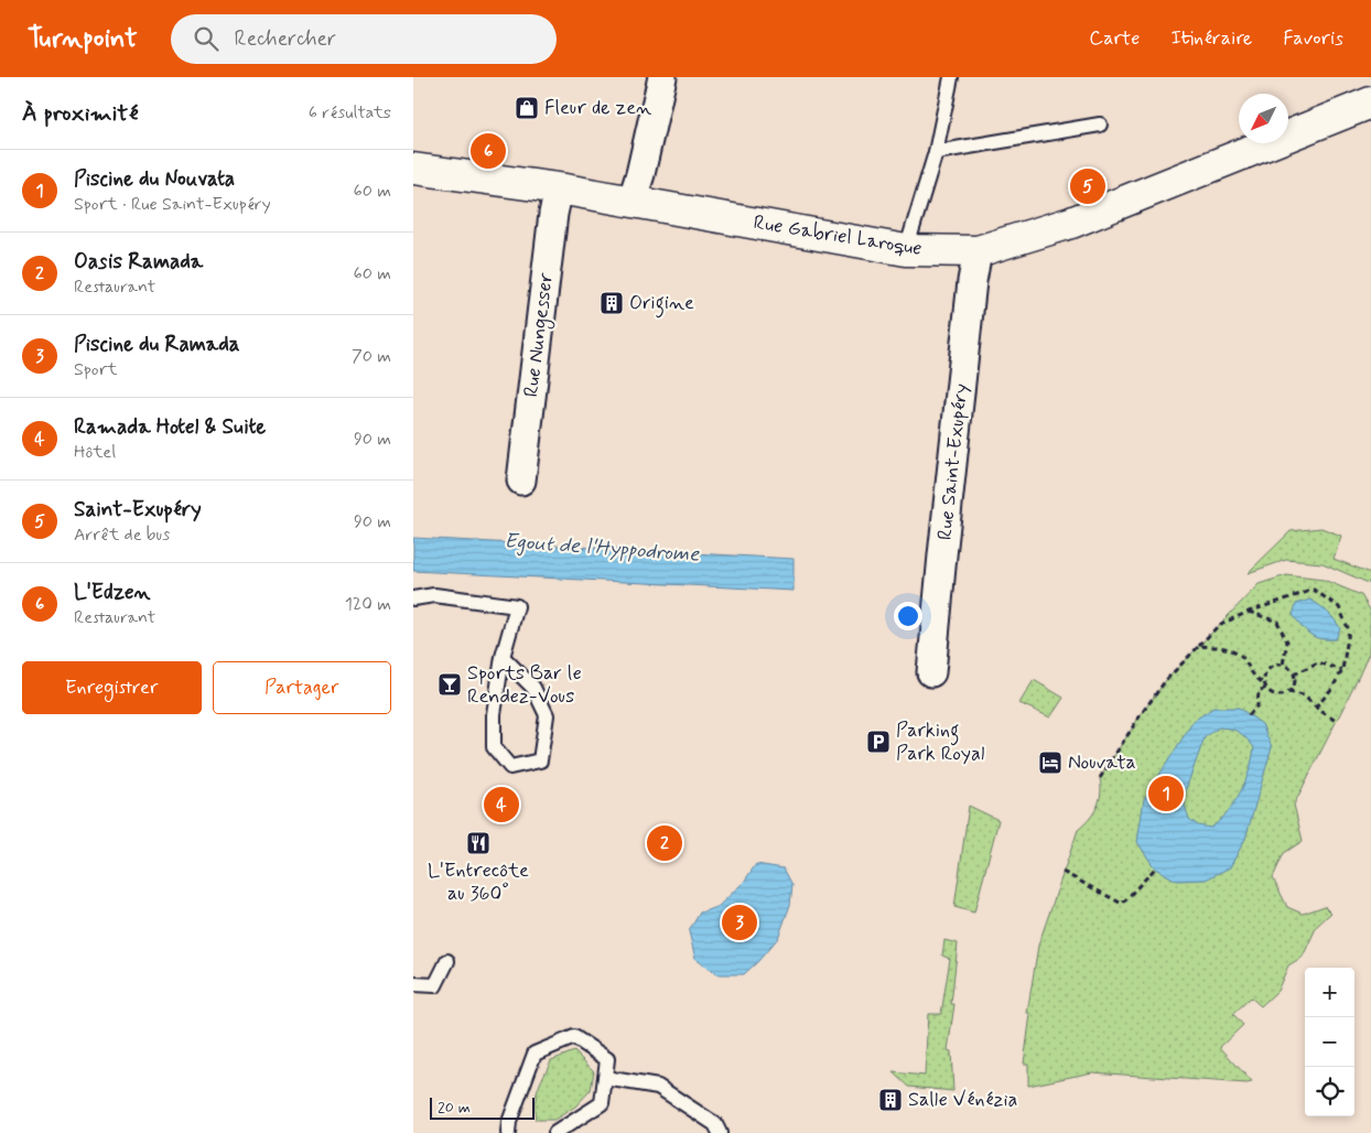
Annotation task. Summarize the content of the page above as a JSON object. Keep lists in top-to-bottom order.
{
  "streets": {
    "street": ["Rue Gabriel Laroque", "Rue Nungesser", "Rue Saint-Exupéry"]
  },
  "crossings": [
    ["Rue Gabriel Laroque", "Rue Nungesser"],
    ["Rue Gabriel Laroque", "Rue Saint-Exupéry"]
  ],
  "water": ["Egout de l'Hyppodrome"],
  "places": {
    "shop": ["Fleur de zen"],
    "building": ["Origine", "Salle Vénézia"],
    "bar": ["Sports Bar le Rendez-Vous"],
    "parking": ["Parking Park Royal"],
    "hotel": ["Nouvata"],
    "restaurant": ["L'Entrecôte au 360°"]
  },
  "scale_bar": "20 m",
  "north": "bottom left",
  "page": {
    "header": "Turnpoint",
    "search": "Rechercher",
    "nav": ["Carte", "Itinéraire", "Favoris"],
    "heading": ["À proximité", "6 résultats"],
    "pins": [
      "6",
      "5",
      "1",
      "4",
      "2",
      "3"
    ],
    "list": [
      {
        "mark": "1",
        "name": "Piscine du Nouvata",
        "note": "Sport · Rue Saint-Exupéry",
        "value": "60 m"
      },
      {
        "mark": "2",
        "name": "Oasis Ramada",
        "note": "Restaurant",
        "value": "60 m"
      },
      {
        "mark": "3",
        "name": "Piscine du Ramada",
        "note": "Sport",
        "value": "70 m"
      },
      {
        "mark": "4",
        "name": "Ramada Hotel & Suite",
        "note": "Hôtel",
        "value": "90 m"
      },
      {
        "mark": "5",
        "name": "Saint-Exupéry",
        "note": "Arrêt de bus",
        "value": "90 m"
      },
      {
        "mark": "6",
        "name": "L'Edzen",
        "note": "Restaurant",
        "value": "120 m"
      }
    ],
    "buttons": ["Enregistrer", "Partager"],
    "map_buttons": ["+", "−"],
    "scale": "20 m"
  }
}
